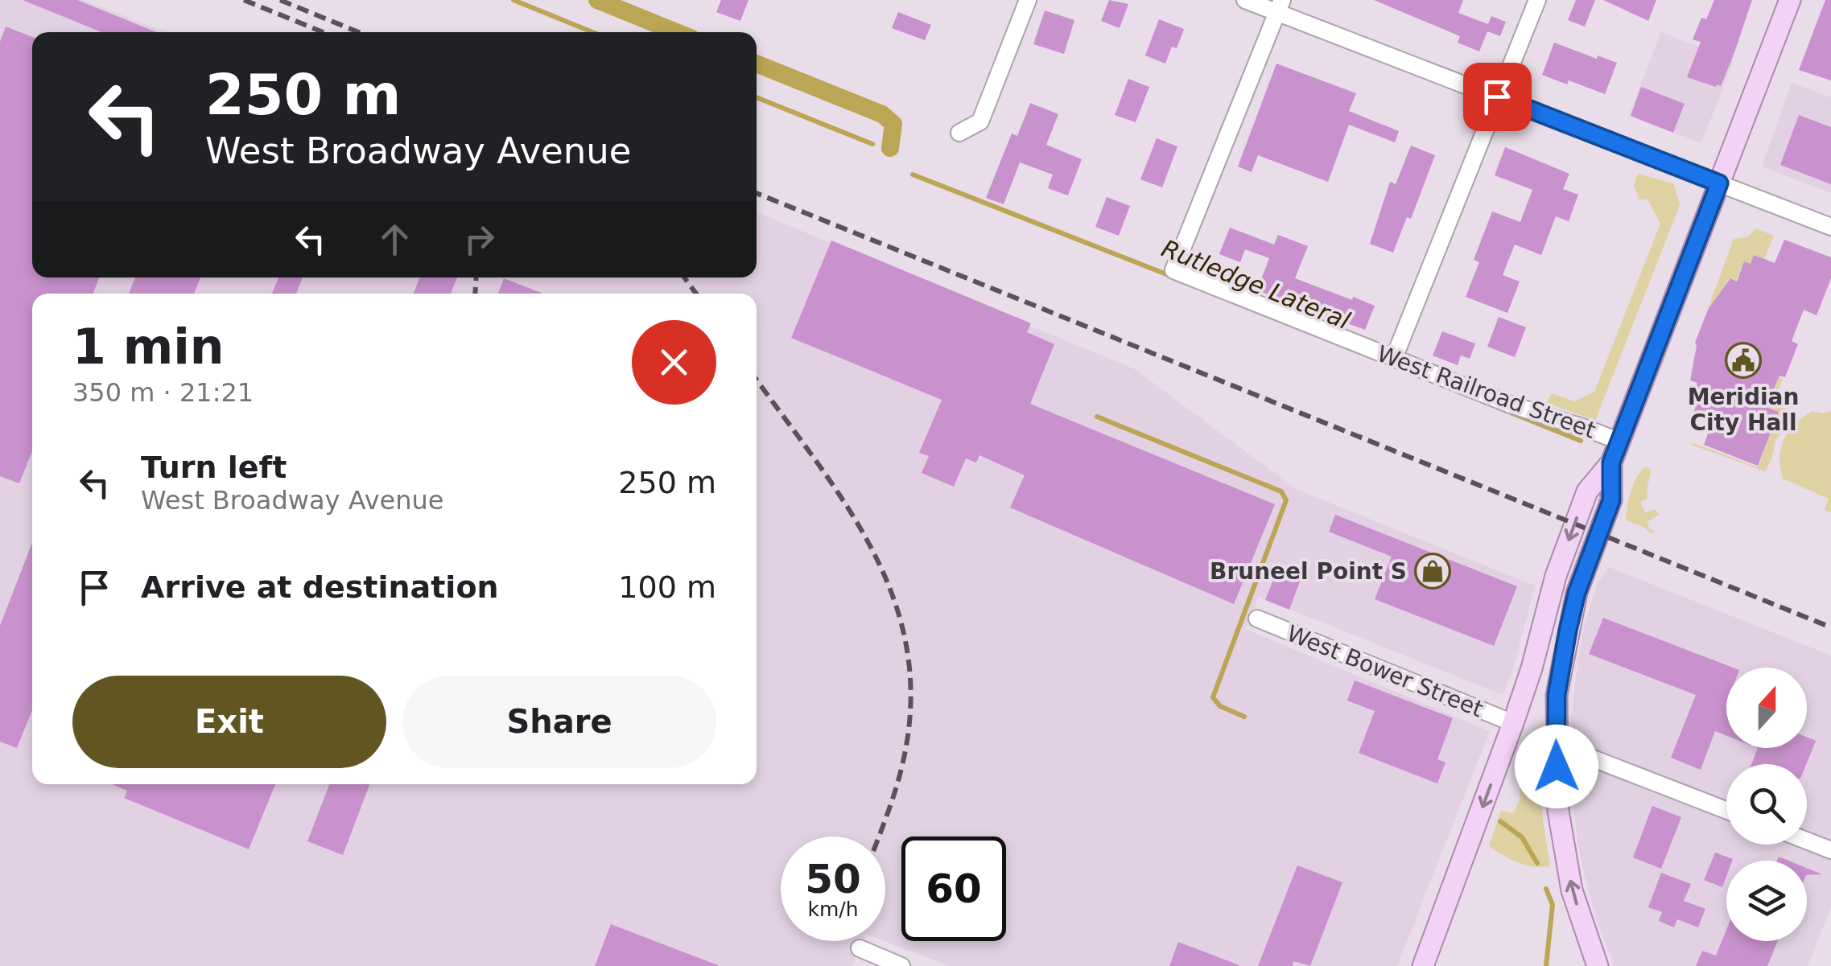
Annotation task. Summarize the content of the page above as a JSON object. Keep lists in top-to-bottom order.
{
  "streets": {
    "street": ["West Railroad Street", "West Bower Street"]
  },
  "water": ["Rutledge Lateral"],
  "places": {
    "public building": ["Meridian City Hall"],
    "shop": ["Bruneel Point S"]
  },
  "north": "top",
  "page": {
    "turn": ["250 m", "West Broadway Avenue"],
    "heading": ["1 min", "350 m · 21:21"],
    "list": [
      {
        "name": "Turn left",
        "note": "West Broadway Avenue",
        "value": "250 m"
      },
      {
        "name": "Arrive at destination",
        "value": "100 m"
      }
    ],
    "buttons": ["Exit", "Share"],
    "speed": "50 km/h",
    "limit": "60"
  }
}
